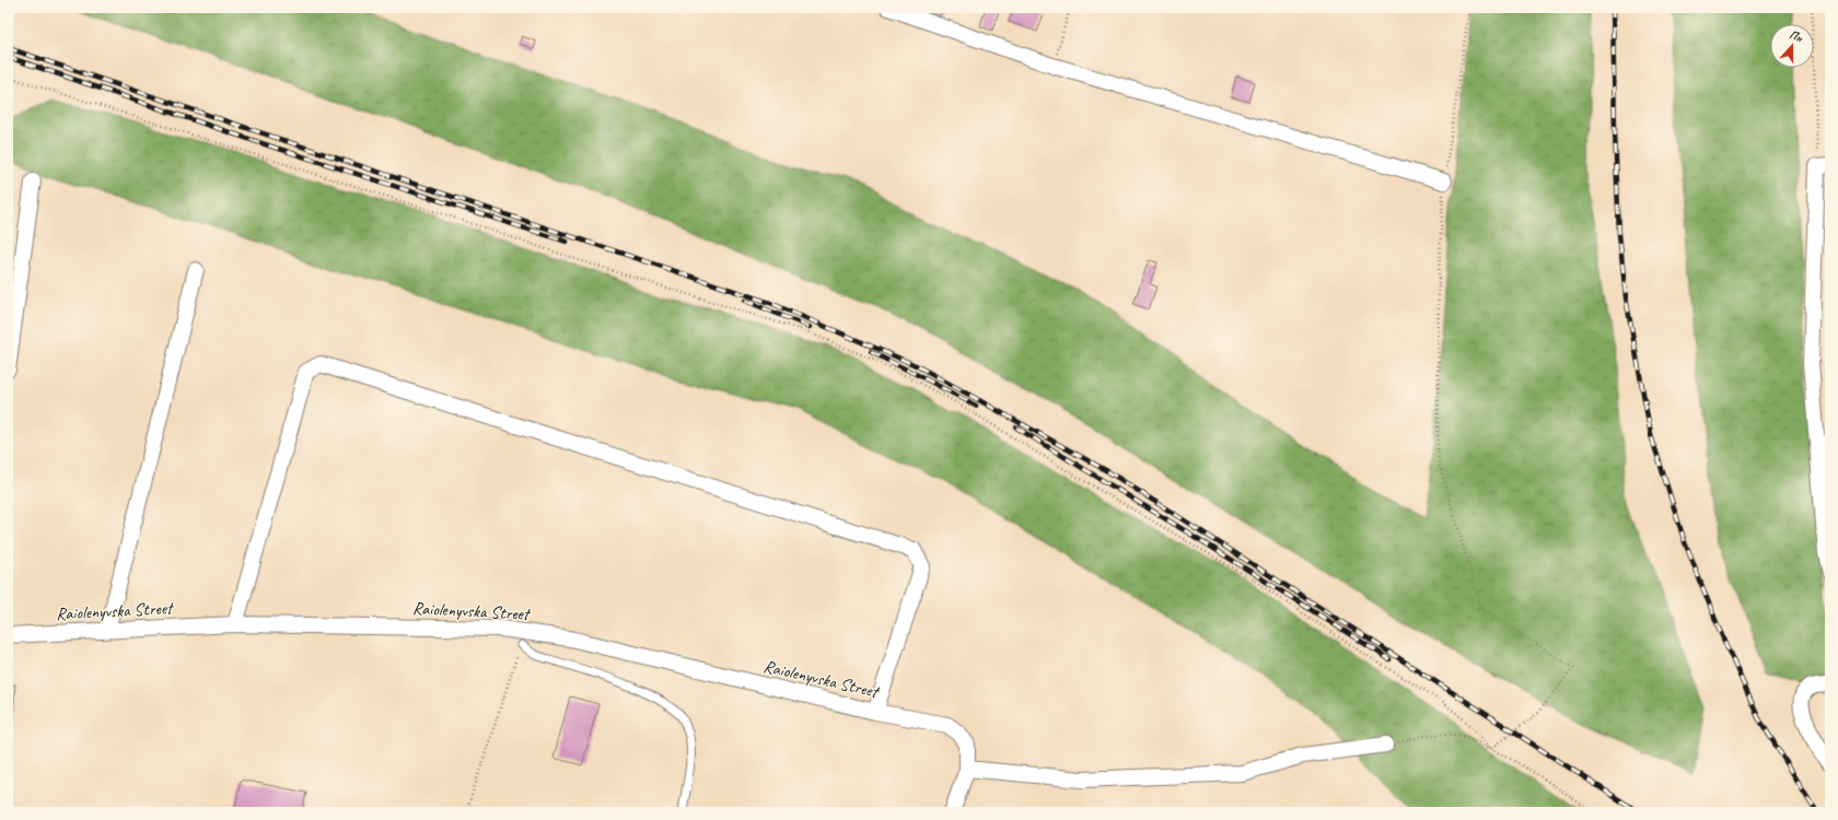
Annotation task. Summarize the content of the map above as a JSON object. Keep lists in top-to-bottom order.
{
  "streets": {
    "street": ["Raiolenyvska Street"]
  },
  "north": "top"
}
